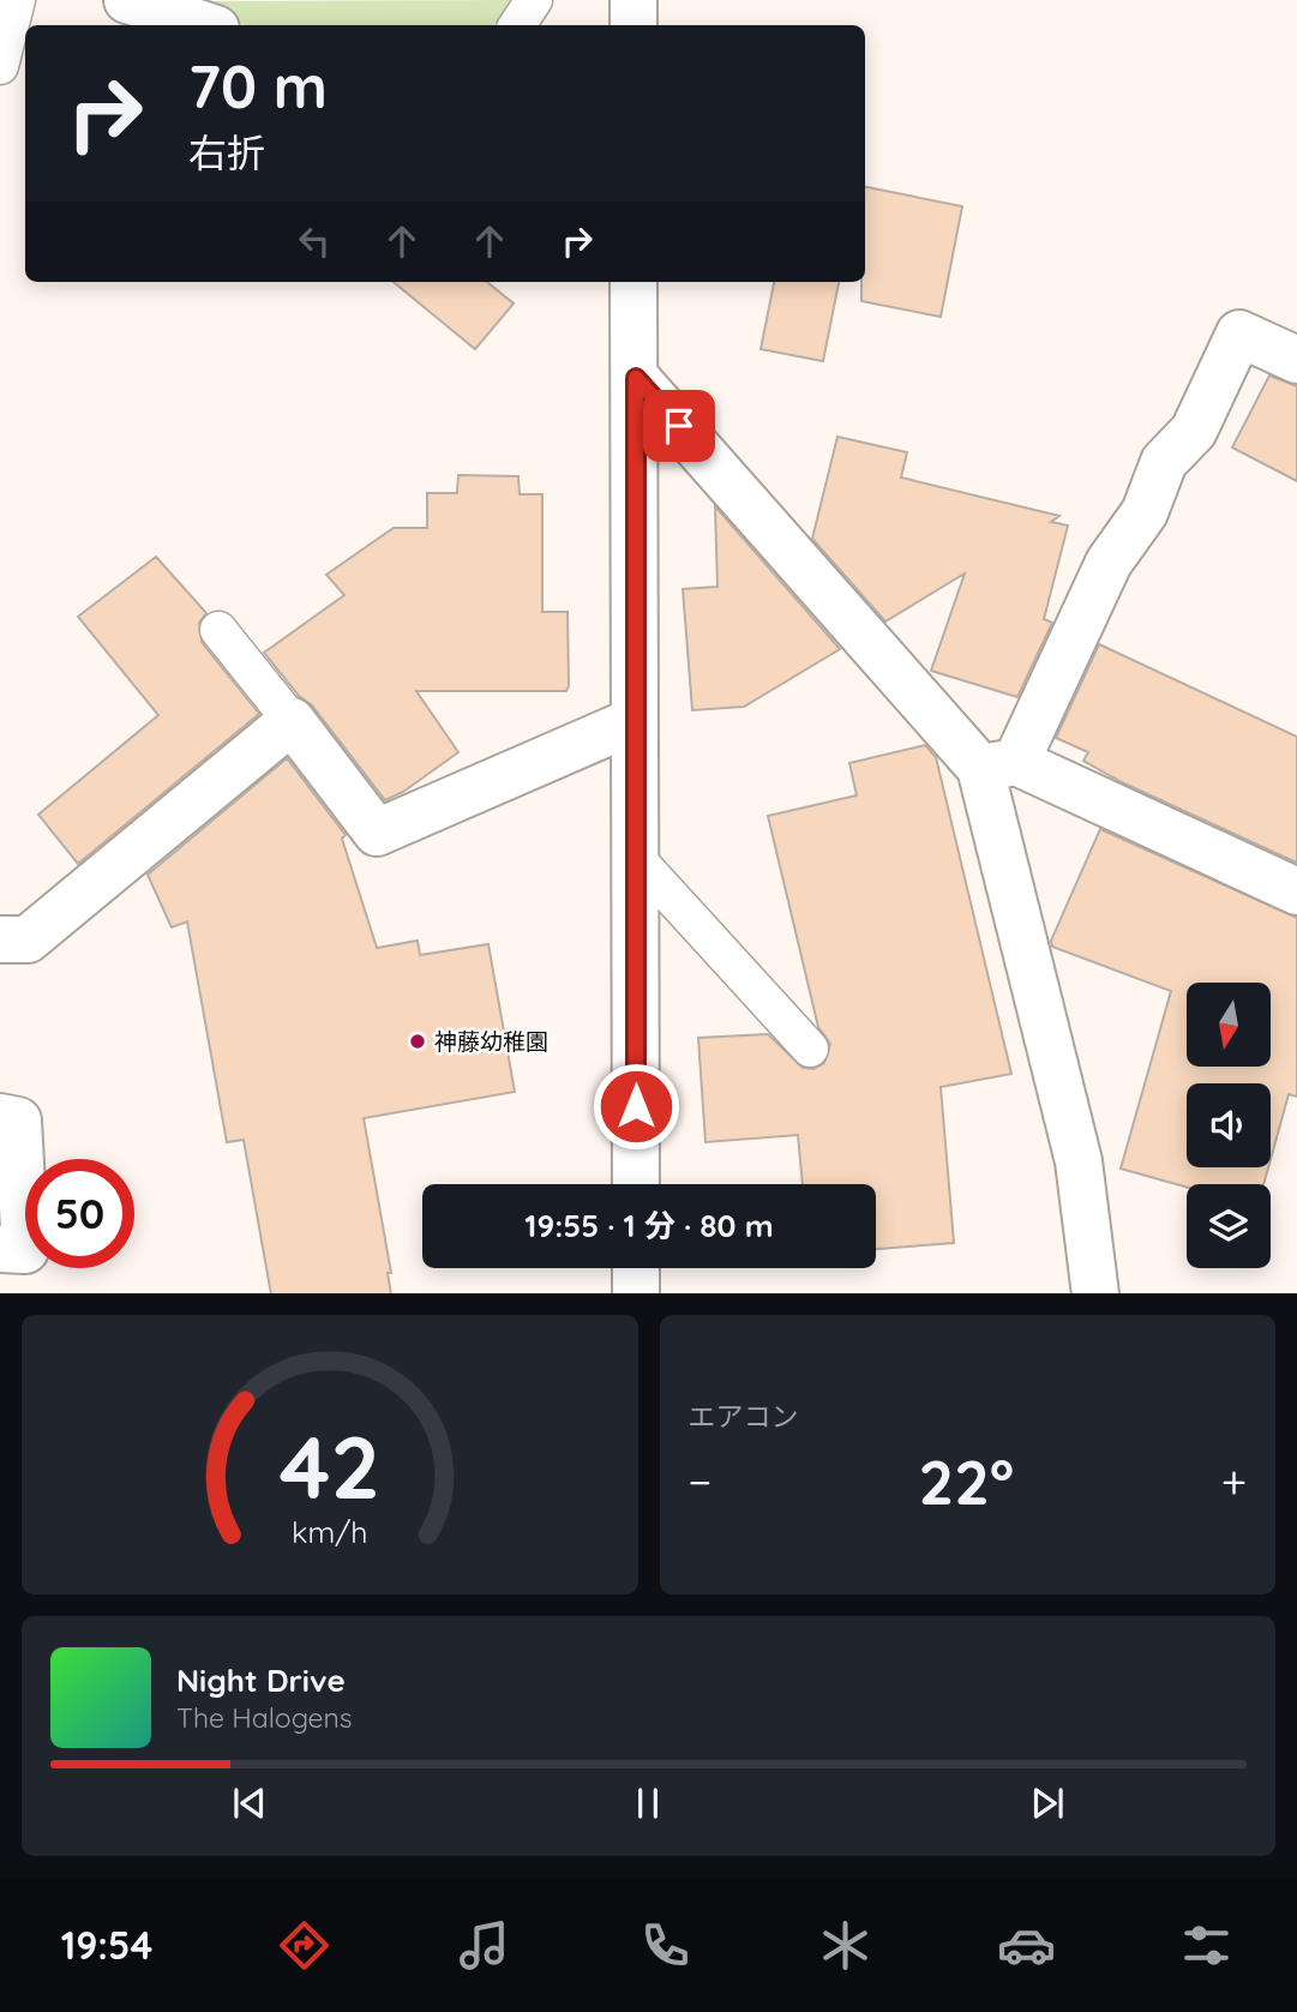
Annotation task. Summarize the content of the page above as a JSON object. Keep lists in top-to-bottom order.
{
  "places": ["神藤幼稚園"],
  "north": "bottom",
  "page": {
    "turn": ["70 m", "右折"],
    "limit": "50",
    "trip": "19:55 · 1 分 · 80 m",
    "tile": "エアコン",
    "heat": ["−", "22°", "+"],
    "song": ["Night Drive", "The Halogens"],
    "tabs": "19:54",
    "gauge": ["42", "km/h"]
  }
}
